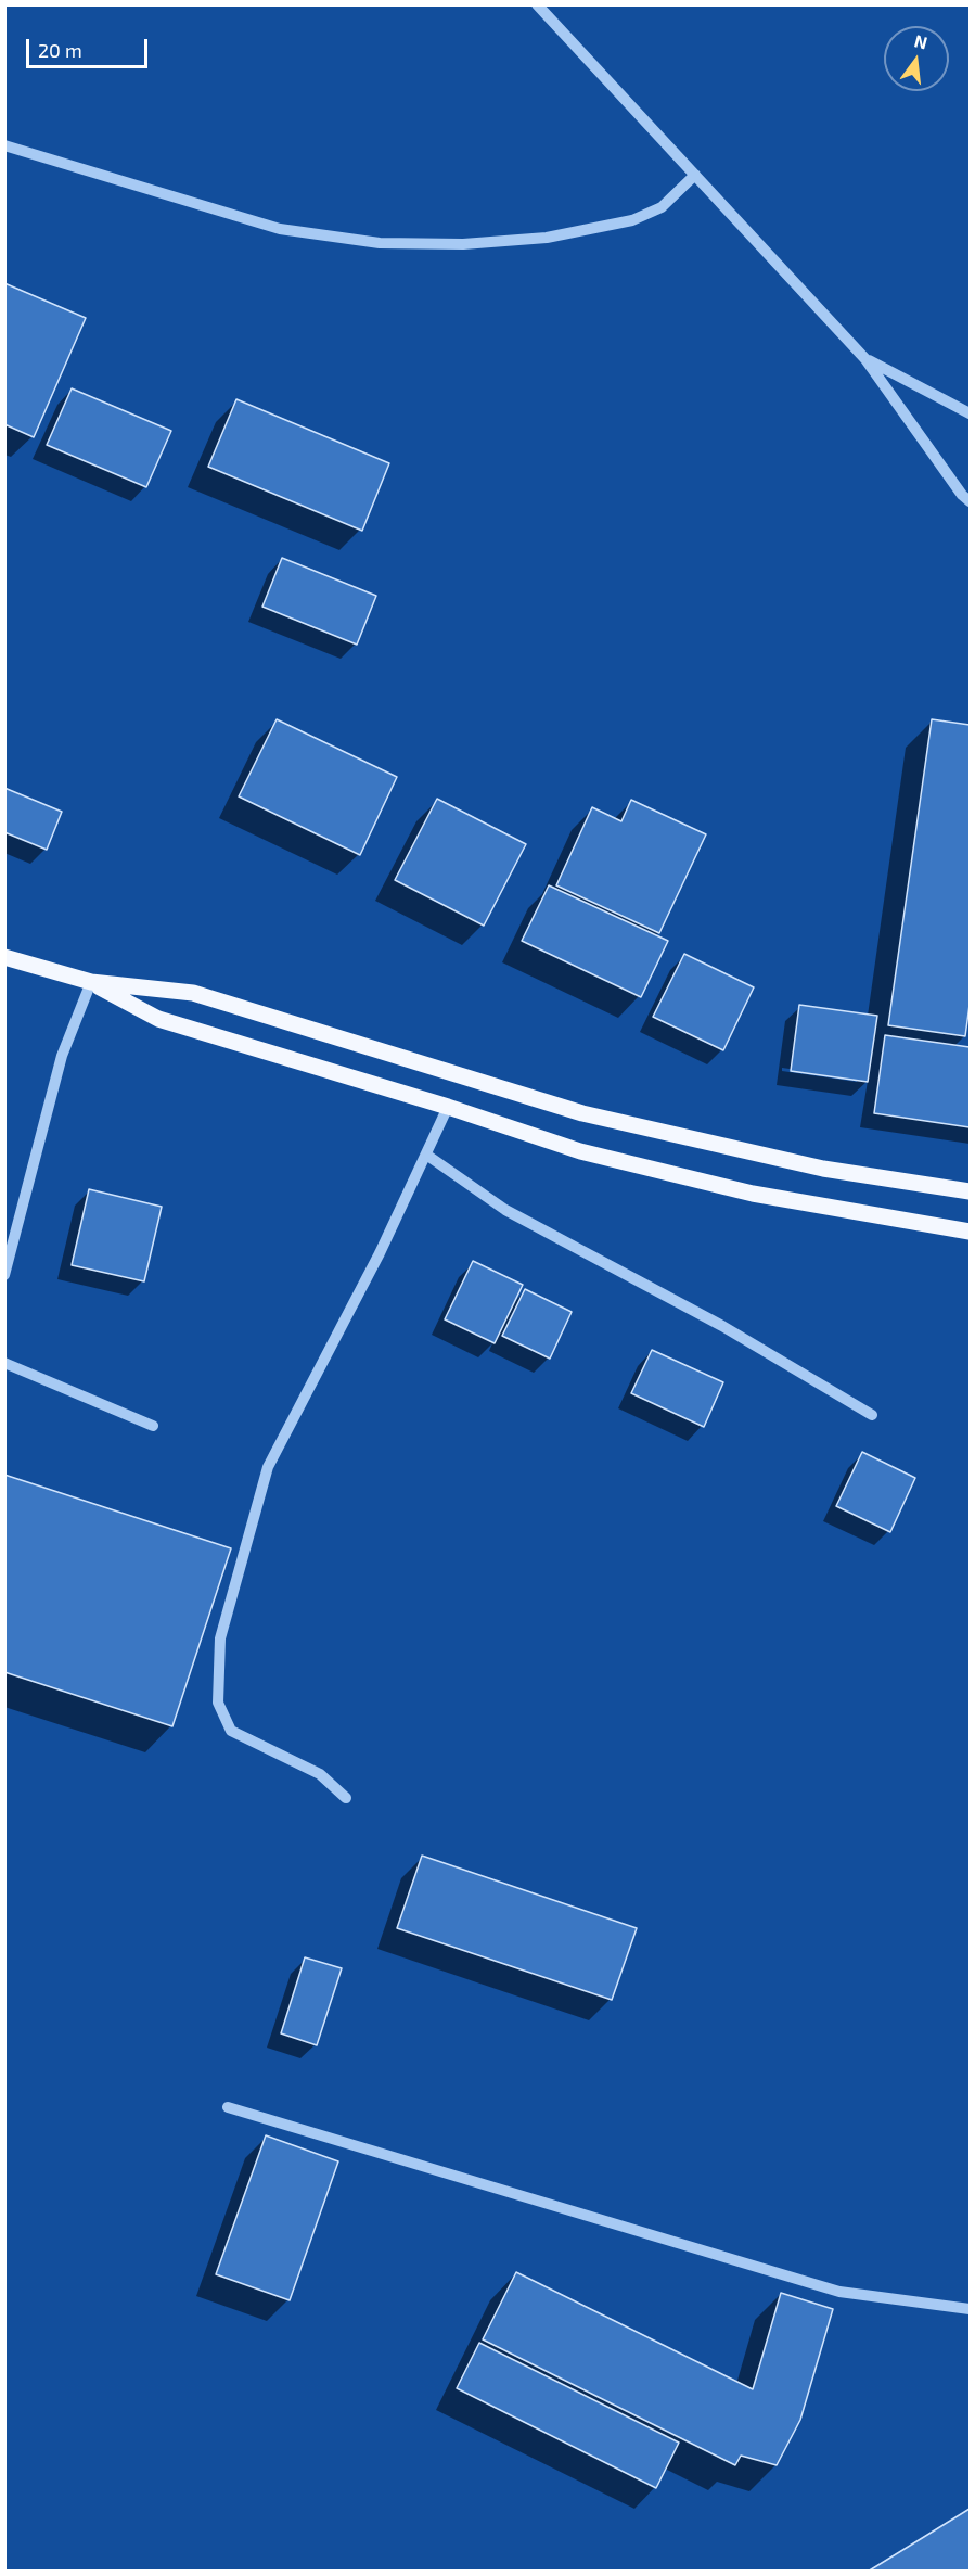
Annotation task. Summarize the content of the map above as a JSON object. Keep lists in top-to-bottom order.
{
  "scale_bar": "20 m",
  "north": "top"
}
